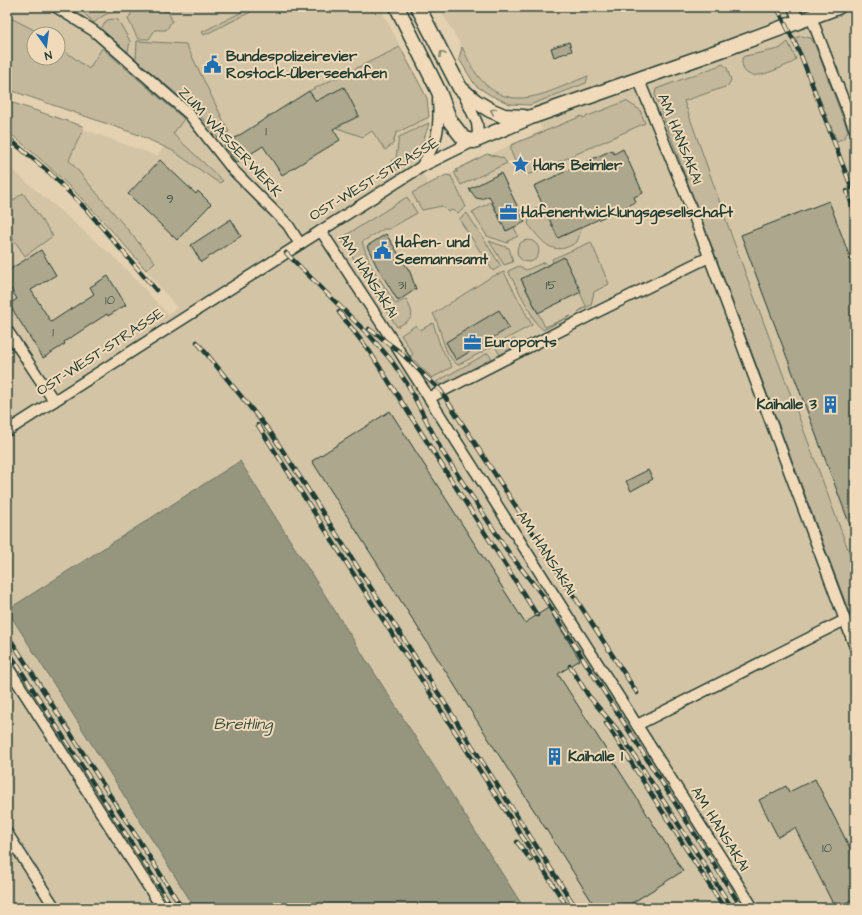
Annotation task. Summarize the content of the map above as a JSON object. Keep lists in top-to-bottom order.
{
  "streets": {
    "street": ["AM HANSAKAI", "ZUM WASSERWERK", "OST-WEST-STRASSE"]
  },
  "crossings": [
    ["AM HANSAKAI", "OST-WEST-STRASSE"],
    ["ZUM WASSERWERK", "OST-WEST-STRASSE"]
  ],
  "water": ["Breitling"],
  "places": {
    "public building": ["Bundespolizeirevier Rostock-Überseehafen", "Hafen- und Seemannsamt"],
    "place": ["Hans Beimler"],
    "office": ["Hafenentwicklungsgesellschaft", "Euroports"],
    "building": ["Kaihalle 3", "Kaihalle 1"]
  },
  "house_numbers": [
    "1",
    "9",
    "31",
    "15",
    "10",
    "1",
    "10"
  ],
  "north": "bottom"
}
